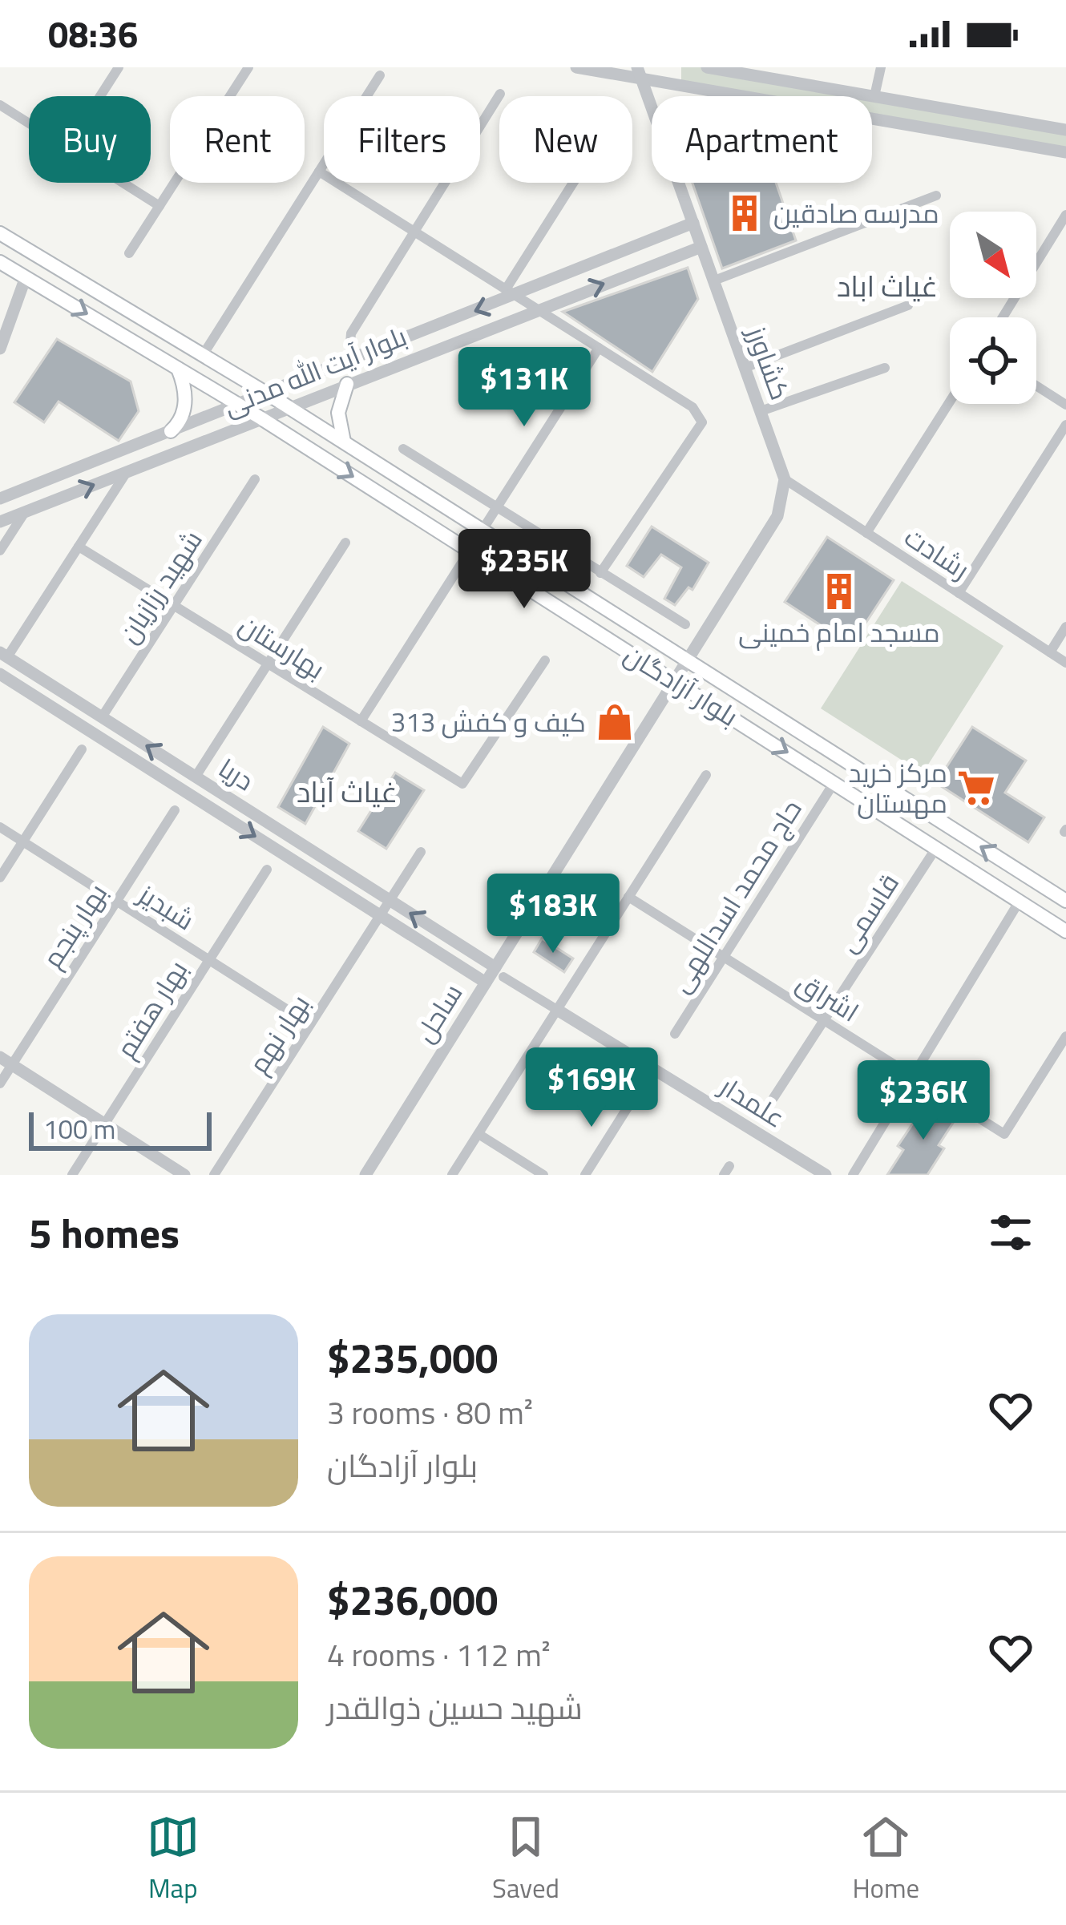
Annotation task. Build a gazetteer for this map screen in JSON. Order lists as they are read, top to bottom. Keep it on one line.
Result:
{"streets":{"main road":["بلوار آزادگان"],"street":["کشاورز","بلوار آیت الله مدنی","رشادت","شهید رزازیان","بهارستان","دریا","حاج محمد اسداللهی","شبدیز","قاسمی","بهار پنجم","اشراق","بهار هفتم","ساحل","بهار نهم","علمدار"]},"crossings":[["کشاورز","بلوار آیت الله مدنی"],["کشاورز","رشادت"],["بلوار آیت الله مدنی","بلوار آزادگان"],["شهید رزازیان","بهارستان"],["شهید رزازیان","دریا"],["بلوار آزادگان","حاج محمد اسداللهی"],["بلوار آزادگان","قاسمی"],["بلوار آزادگان","ساحل"],["دریا","ساحل"],["دریا","بهار نهم"],["حاج محمد اسداللهی","اشراق"],["شبدیز","بهار پنجم"],["شبدیز","بهار هفتم"],["شبدیز","بهار نهم"],["قاسمی","اشراق"]],"districts":["غیاث اباد","غیاث آباد"],"places":{"building":["مدرسه صادقین","مسجد امام خمینی"],"shop":["کیف و کفش 313"],"supermarket":["مرکز خرید مهستان"]},"scale_bar":"100 m","north":"bottom right","page":{"status":"08:36","chip":["Buy","Rent","Filters","New","Apartment"],"price":["$131K","$235K","$183K","$169K","$236K"],"scale":"100 m","heading":"5 homes","list":[{"name":"$235,000","note":"3 rooms · 80 m² · بلوار آزادگان"},{"name":"$236,000","note":"4 rooms · 112 m² · شهید حسین ذوالقدر"}],"tabs":["Map","Saved","Home"]}}
